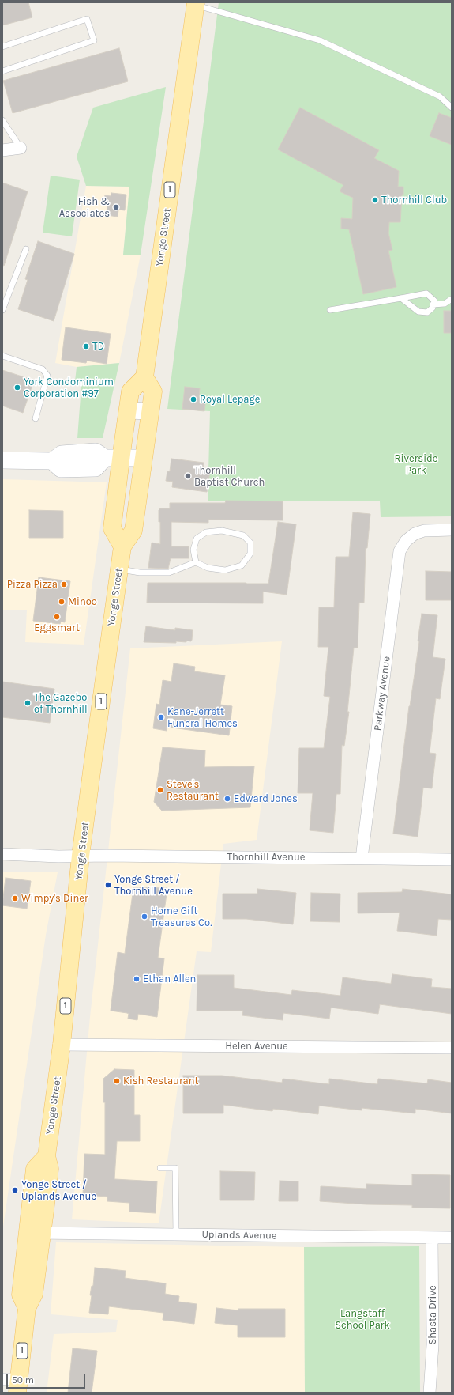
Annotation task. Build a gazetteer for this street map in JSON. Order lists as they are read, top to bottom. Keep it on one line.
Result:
{"streets":{"main road":["1","Yonge Street"],"street":["Parkway Avenue","Thornhill Avenue","Helen Avenue","Uplands Avenue","Shasta Drive"]},"crossings":[["Yonge Street","Thornhill Avenue"],["Yonge Street","Helen Avenue"],["Yonge Street","Uplands Avenue"],["Parkway Avenue","Thornhill Avenue"],["Uplands Avenue","Shasta Drive"]],"parks":["Riverside Park","Langstaff School Park"],"places":["Thornhill Club","Fish & Associates","TD","York Condominium Corporation #97","Royal Lepage","Thornhill Baptist Church","Pizza Pizza","Minoo","Eggsmart","The Gazebo of Thornhill","Kane-Jerrett Funeral Homes","Steve's Restaurant","Edward Jones","Yonge Street / Thornhill Avenue","Wimpy's Diner","Home Gift Treasures Co.","Ethan Allen","Kish Restaurant","Yonge Street / Uplands Avenue"],"scale_bar":"50 m"}
